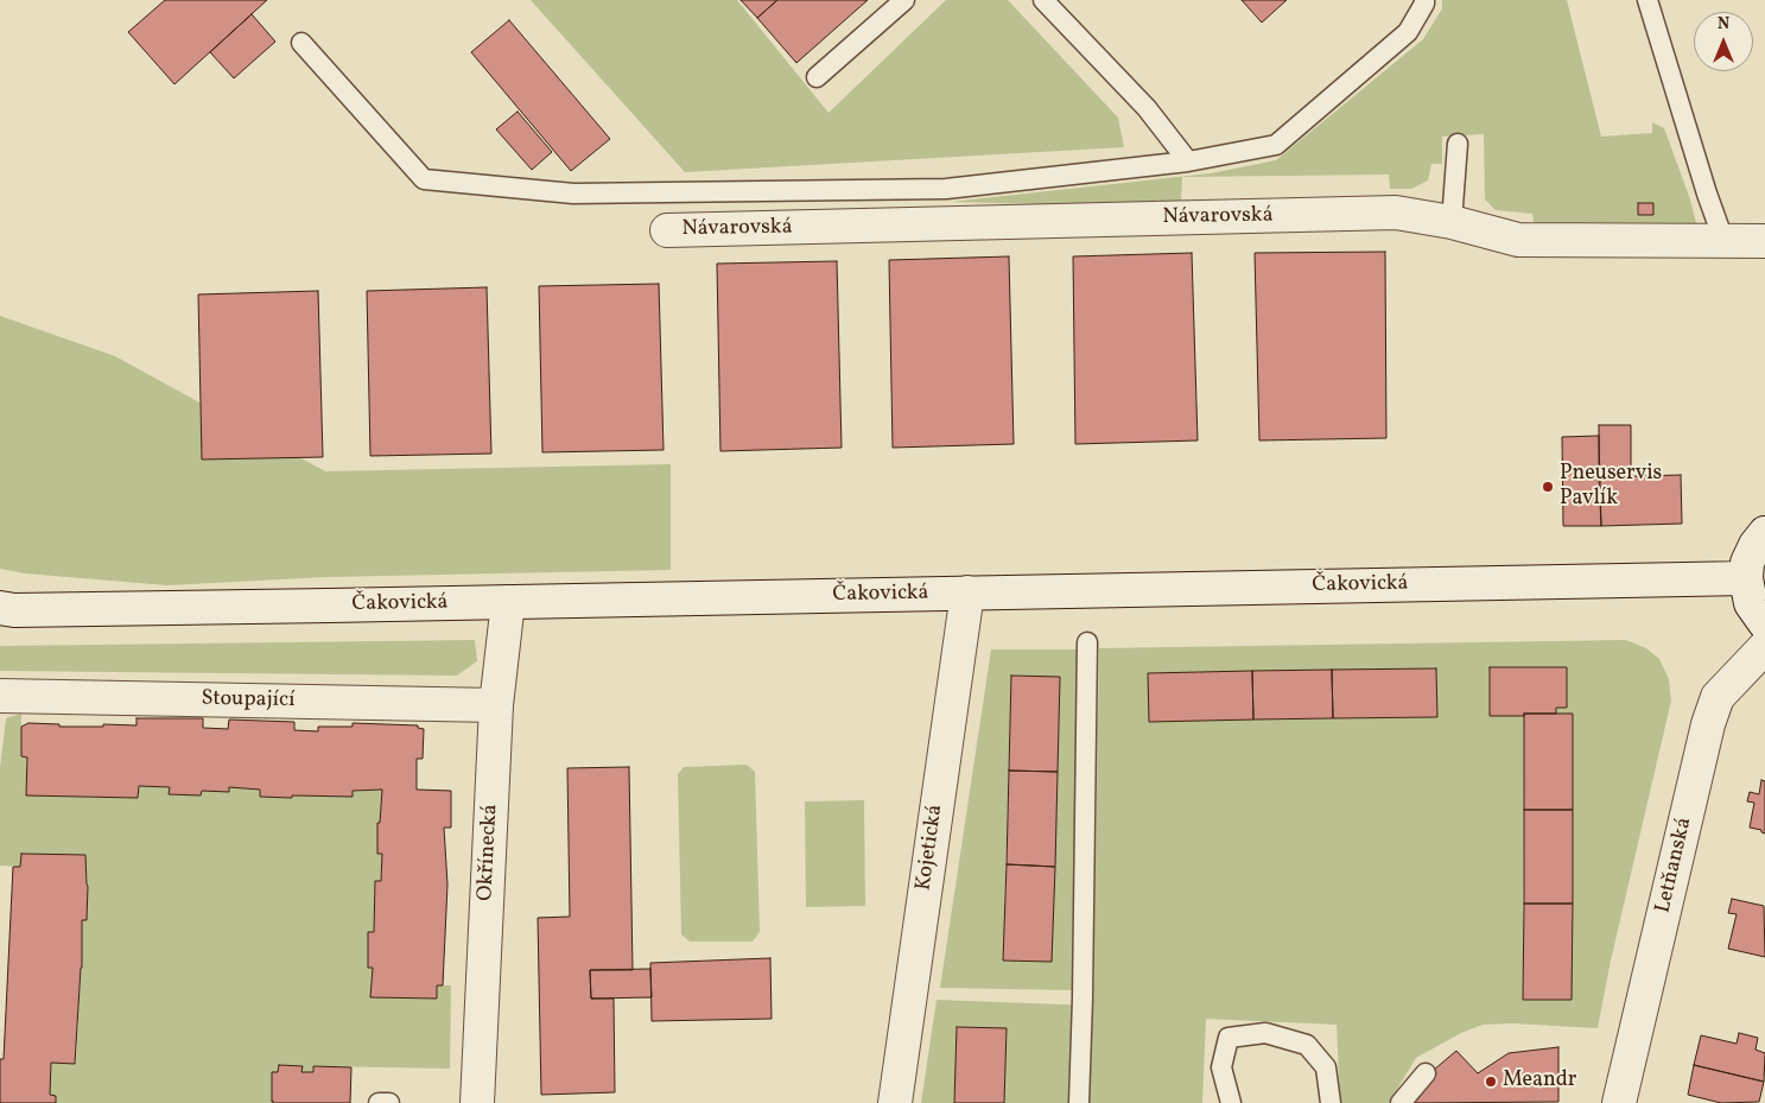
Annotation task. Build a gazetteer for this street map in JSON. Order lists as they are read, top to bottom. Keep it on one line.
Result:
{"streets":{"street":["Návarovská","Čakovická","Stoupající","Kojetická","Okřínecká","Letňanská"]},"crossings":[["Čakovická","Kojetická"],["Čakovická","Okřínecká"],["Stoupající","Okřínecká"]],"places":["Pneuservis Pavlík","Meandr"],"north":"top"}
